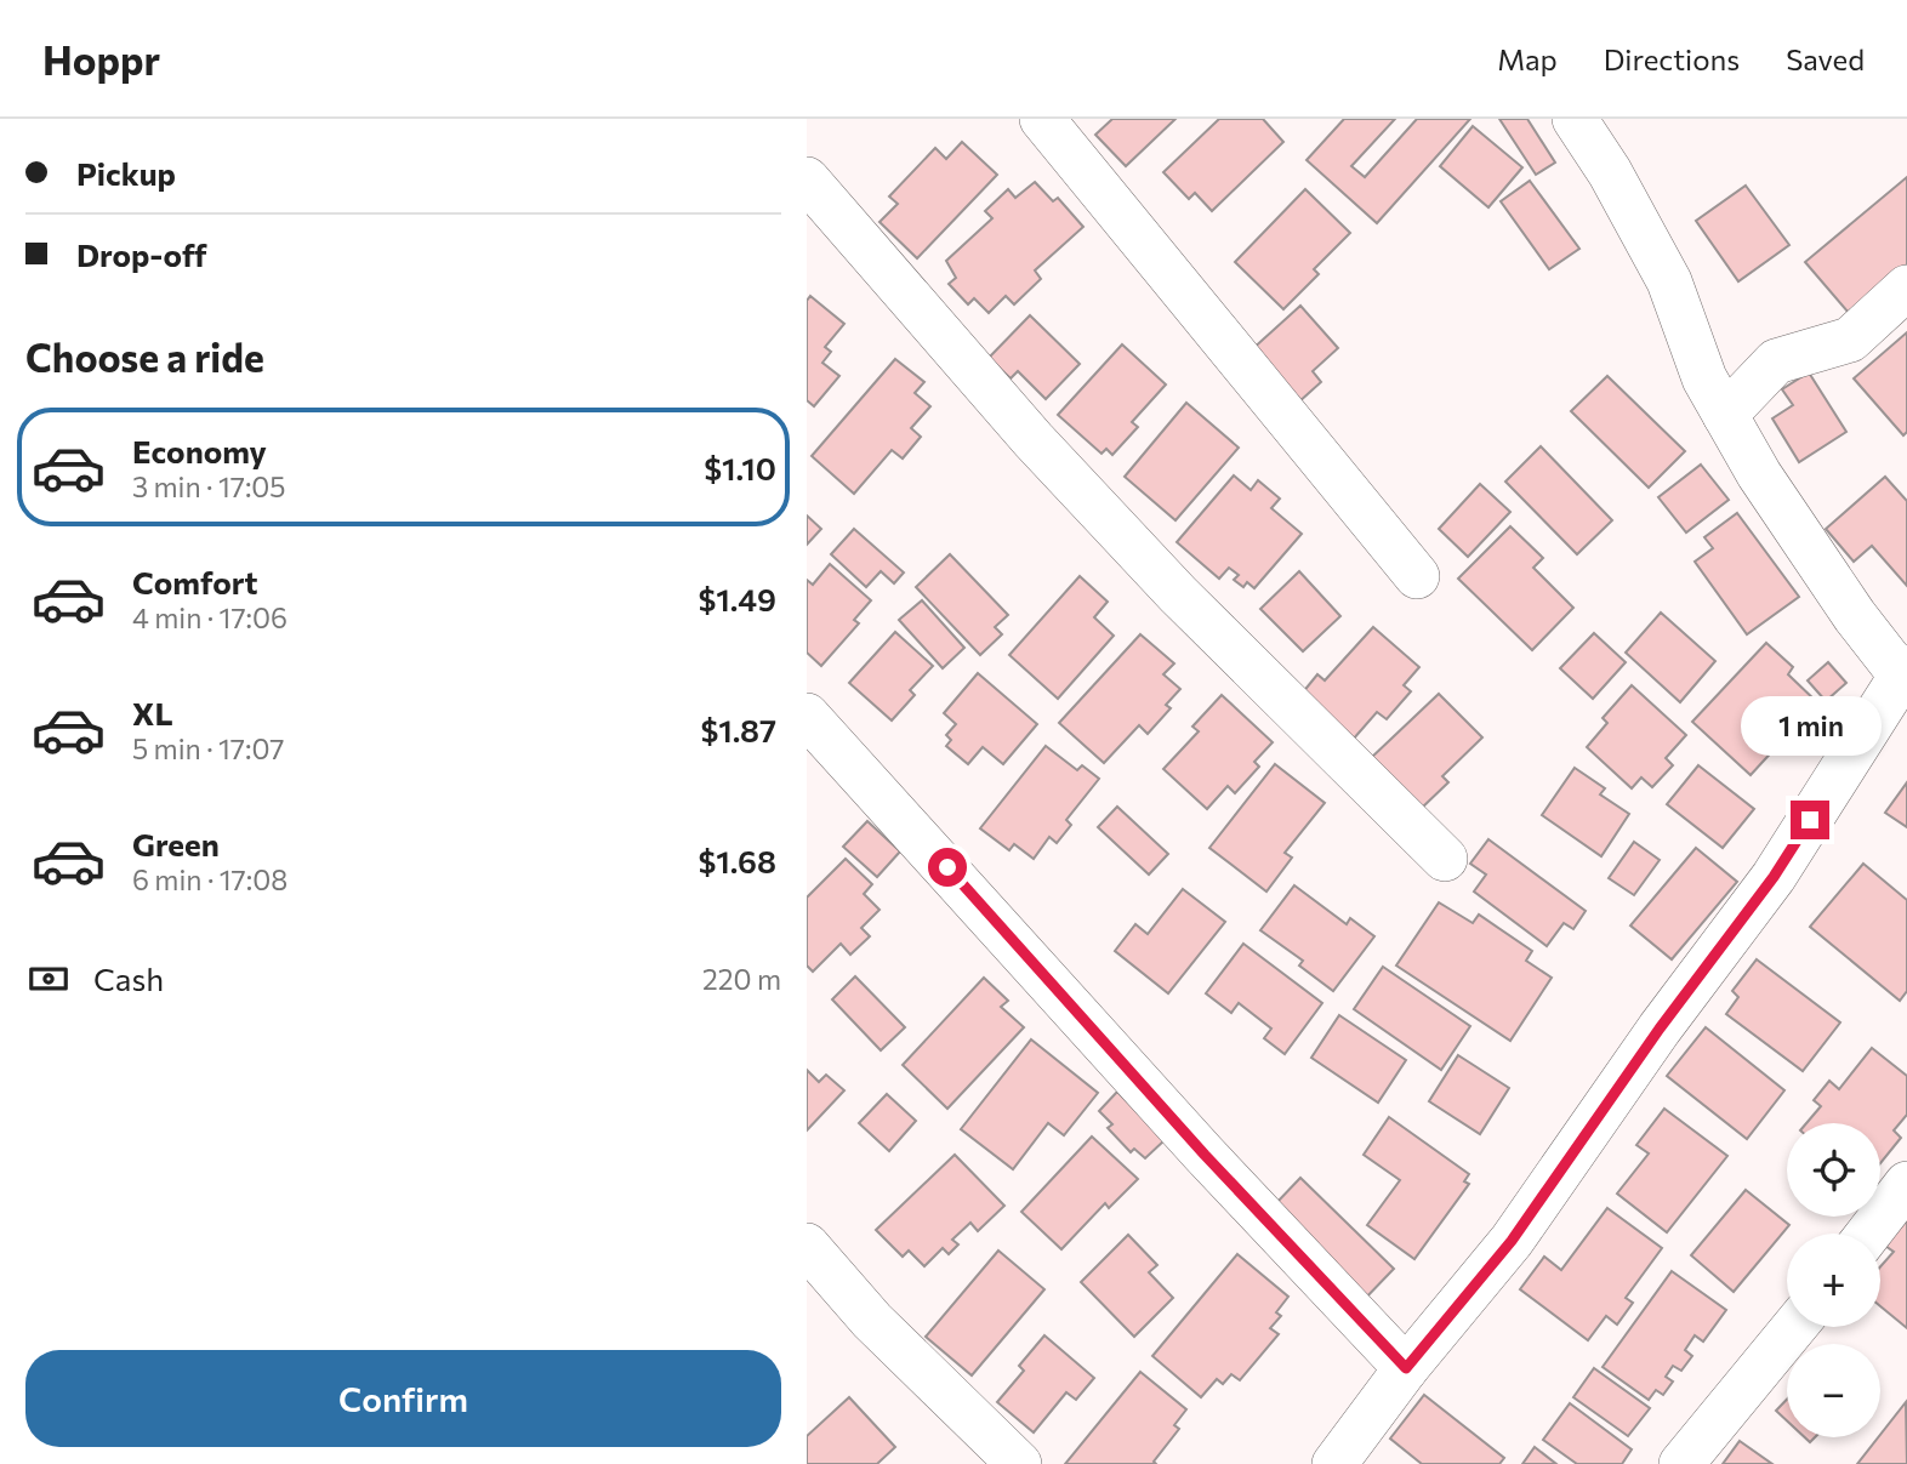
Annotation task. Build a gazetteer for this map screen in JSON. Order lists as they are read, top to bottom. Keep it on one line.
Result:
{"page":{"header":"Hoppr","nav":["Map","Directions","Saved"],"banner":["Pickup","Drop-off"],"heading":"Choose a ride","list":[{"name":"Economy","note":"3 min · 17:05","value":"$1.10"},{"name":"Comfort","note":"4 min · 17:06","value":"$1.49"},{"name":"XL","note":"5 min · 17:07","value":"$1.87"},{"name":"Green","note":"6 min · 17:08","value":"$1.68"}],"bubble":"1 min","pay":["Cash","220 m"],"map_buttons":["+","−"],"buttons":"Confirm"}}
